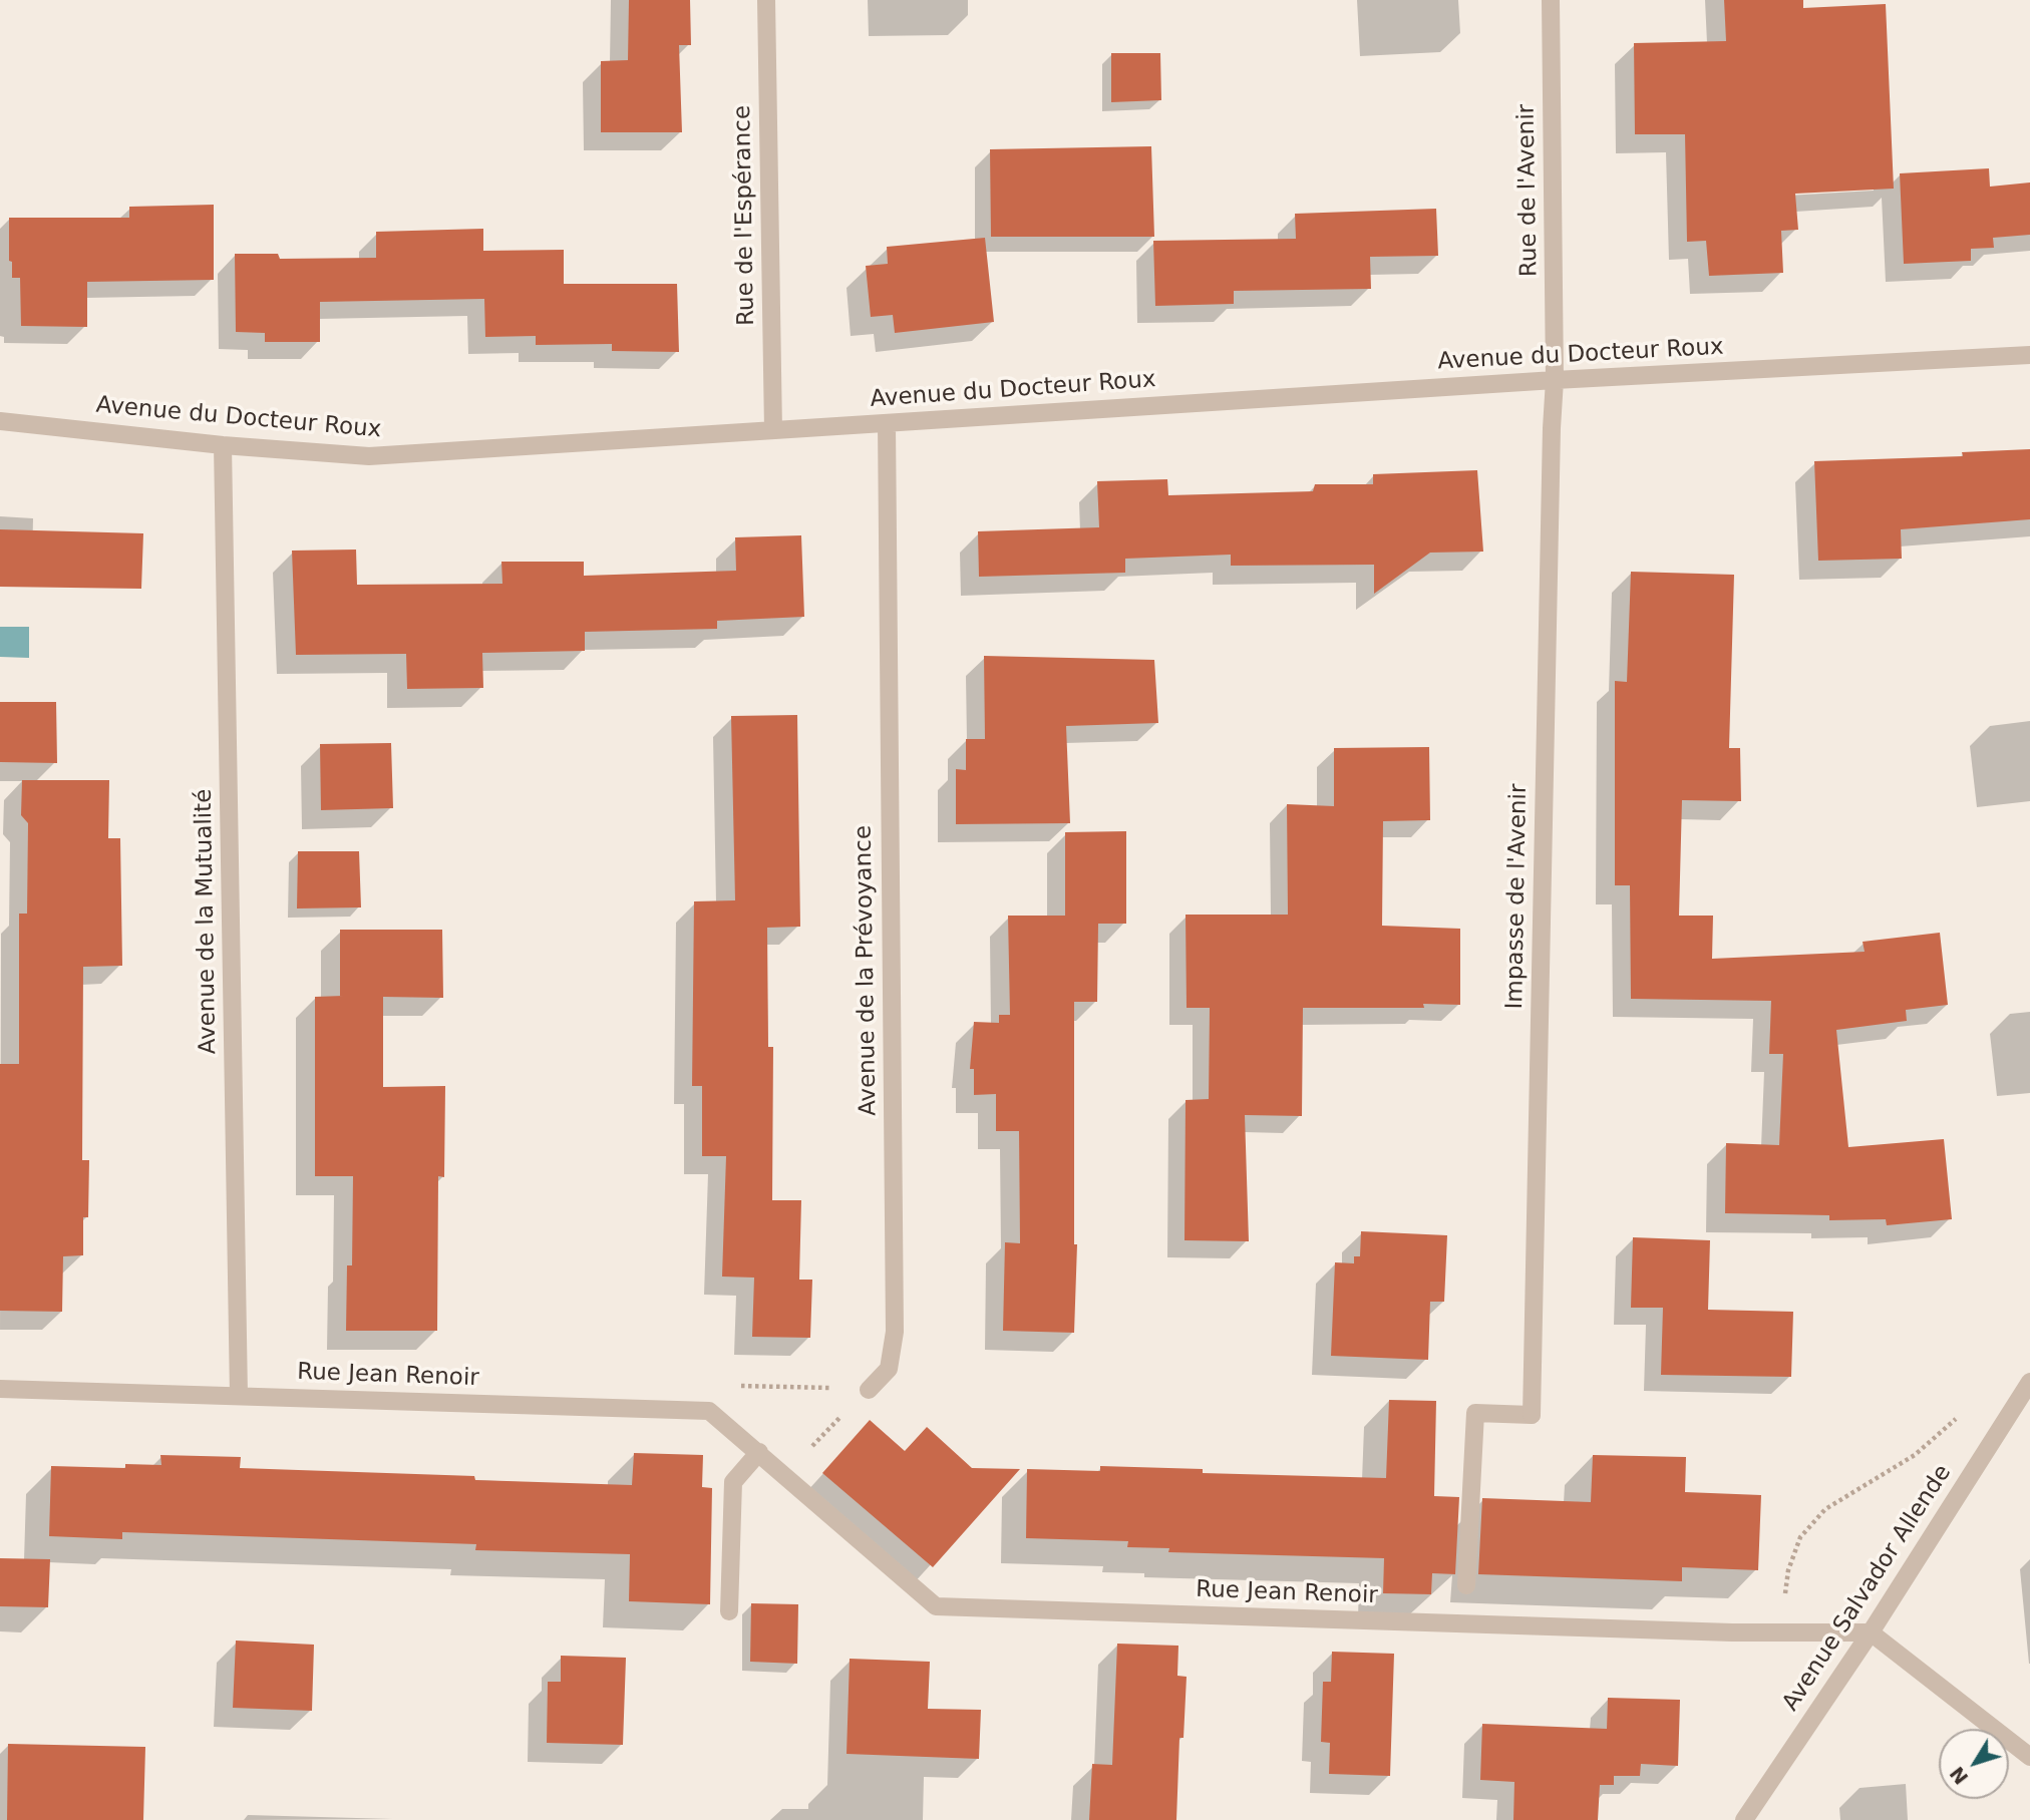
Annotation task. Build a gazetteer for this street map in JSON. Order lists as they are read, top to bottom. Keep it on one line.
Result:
{"streets":{"street":["Rue de l'Avenir","Rue de l'Espérance","Avenue du Docteur Roux","Impasse de l'Avenir","Avenue de la Mutualité","Avenue de la Prévoyance","Rue Jean Renoir","Avenue Salvador Allende"]},"crossings":[["Rue de l'Avenir","Avenue du Docteur Roux"],["Rue de l'Avenir","Impasse de l'Avenir"],["Rue de l'Espérance","Avenue du Docteur Roux"],["Avenue du Docteur Roux","Impasse de l'Avenir"],["Avenue du Docteur Roux","Avenue de la Mutualité"],["Avenue du Docteur Roux","Avenue de la Prévoyance"],["Avenue de la Mutualité","Rue Jean Renoir"],["Rue Jean Renoir","Avenue Salvador Allende"]],"north":"bottom left"}
